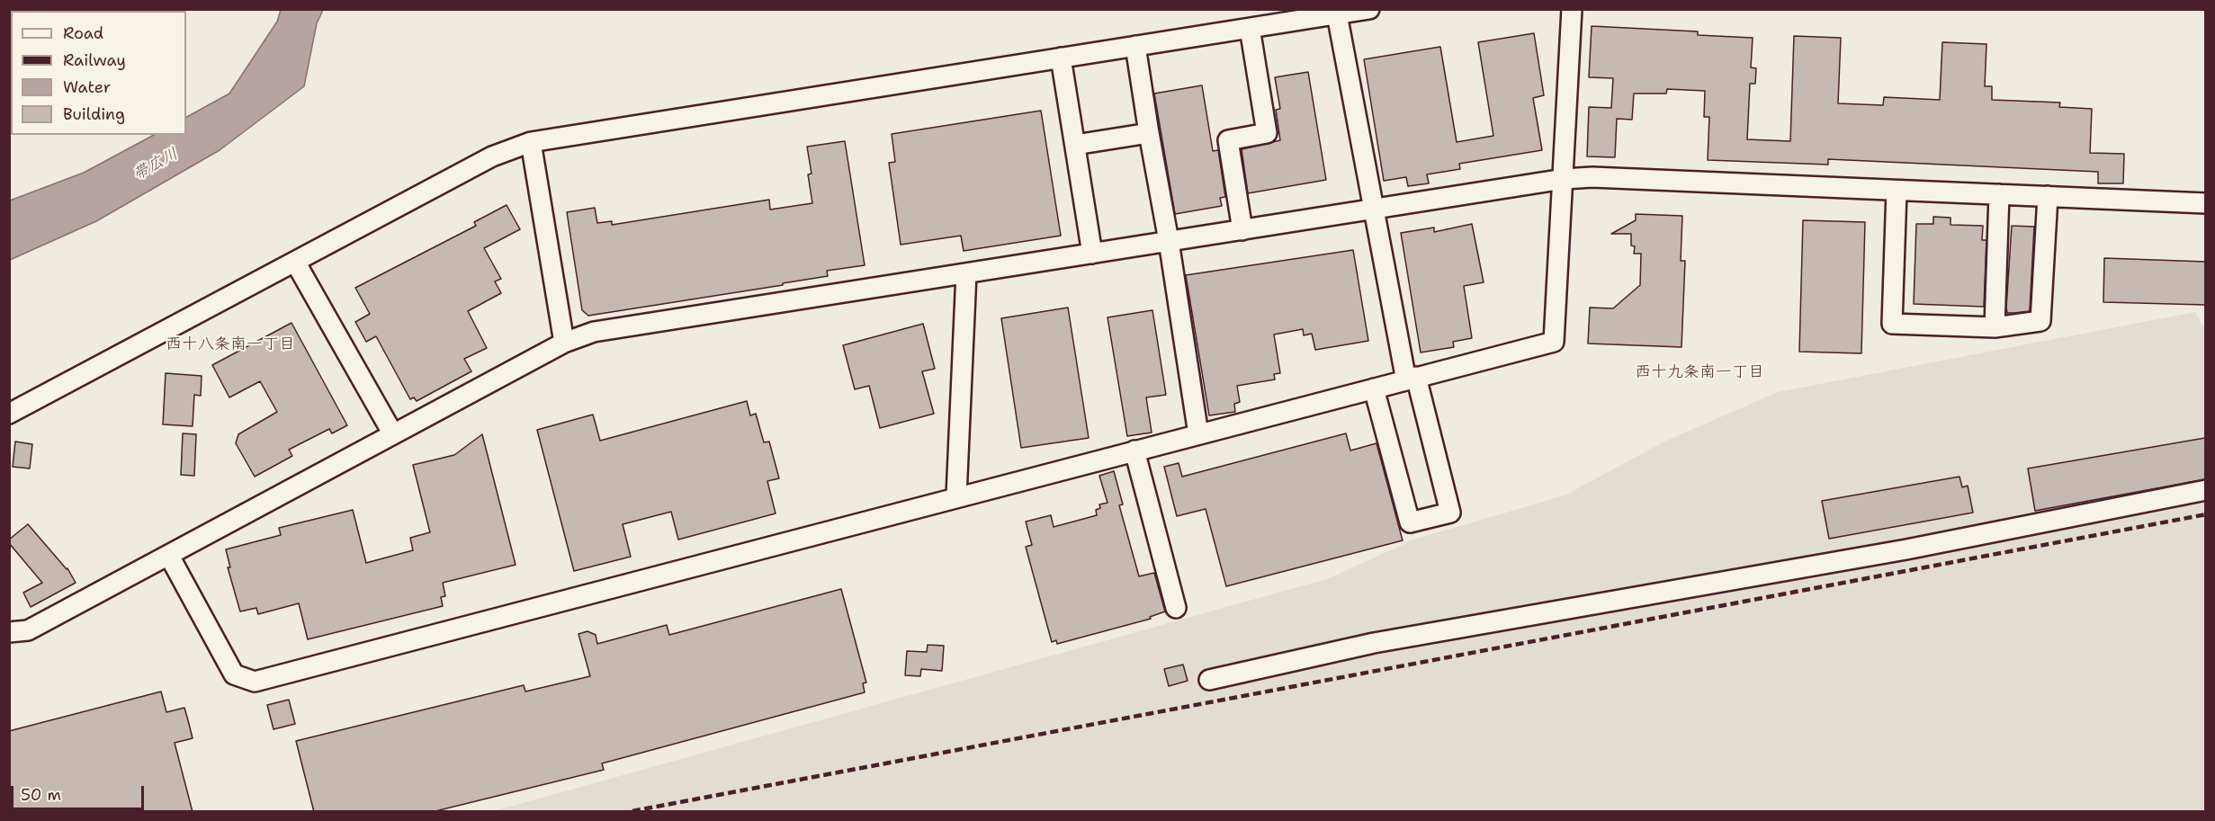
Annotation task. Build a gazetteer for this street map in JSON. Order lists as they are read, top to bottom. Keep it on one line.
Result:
{"districts":["西十八条南一丁目","西十九条南一丁目"],"water":["帯広川"],"legend":["Road","Railway","Water","Building"],"scale_bar":"50 m"}
